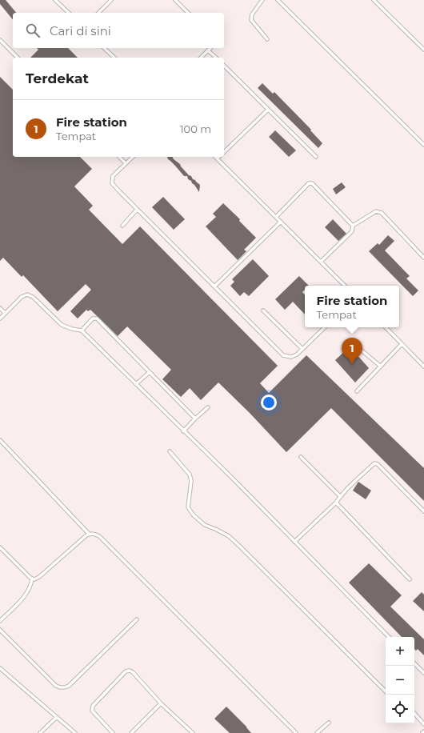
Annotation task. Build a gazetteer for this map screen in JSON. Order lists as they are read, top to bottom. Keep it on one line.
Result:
{"page":{"search":"Cari di sini","heading":"Terdekat","list":[{"mark":"1","name":"Fire station","note":"Tempat","value":"100 m"}],"popup":["Fire station","Tempat"],"pins":"1","map_buttons":["+","−"]}}
